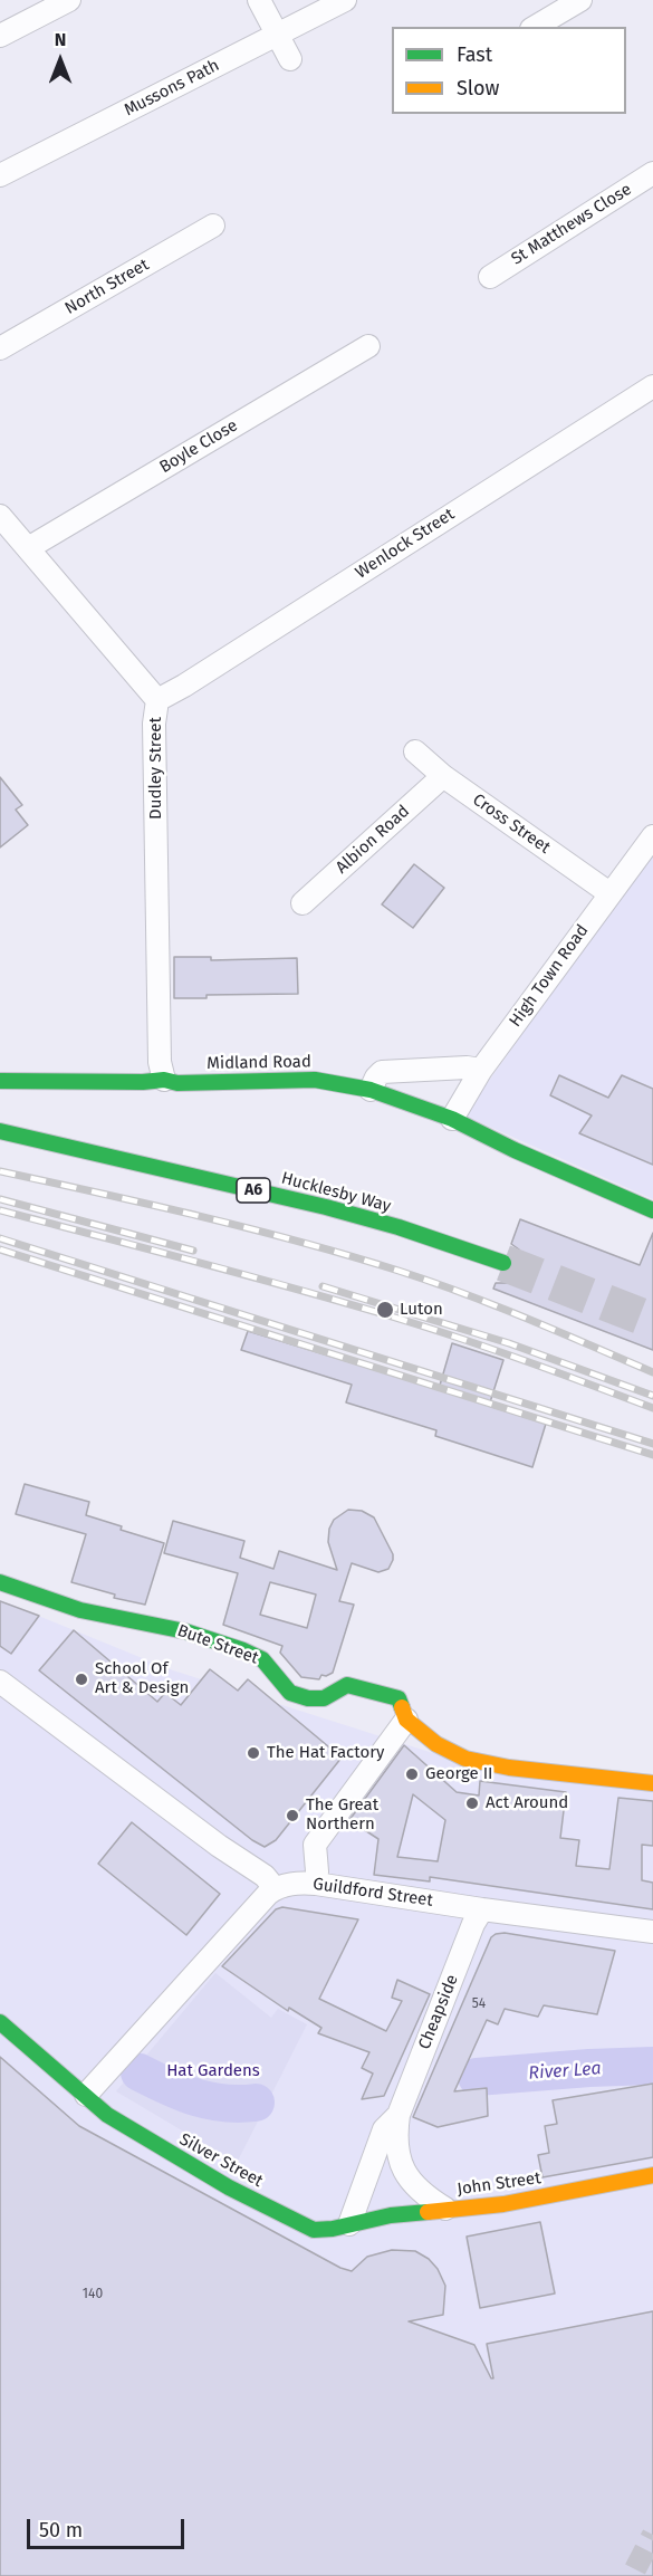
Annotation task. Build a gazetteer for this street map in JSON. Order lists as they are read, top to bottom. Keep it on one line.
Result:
{"streets":{"main road":["Midland Road","A6","Hucklesby Way","Bute Street","Silver Street","John Street"],"street":["Mussons Path","St Matthews Close","North Street","Boyle Close","Wenlock Street","Dudley Street","Cross Street","Albion Road","High Town Road","Guildford Street","Cheapside"]},"crossings":[["Boyle Close","Dudley Street"],["Wenlock Street","Dudley Street"],["Dudley Street","Midland Road"],["Cross Street","Albion Road"],["Cross Street","High Town Road"],["High Town Road","Midland Road"],["Guildford Street","Cheapside"],["Silver Street","John Street"]],"water":["River Lea"],"parks":["Hat Gardens"],"places":["Luton","School Of Art & Design","The Hat Factory","George II","Act Around","The Great Northern"],"house_numbers":["54","140"],"legend":["Fast","Slow"],"scale_bar":"50 m","north":"top"}
